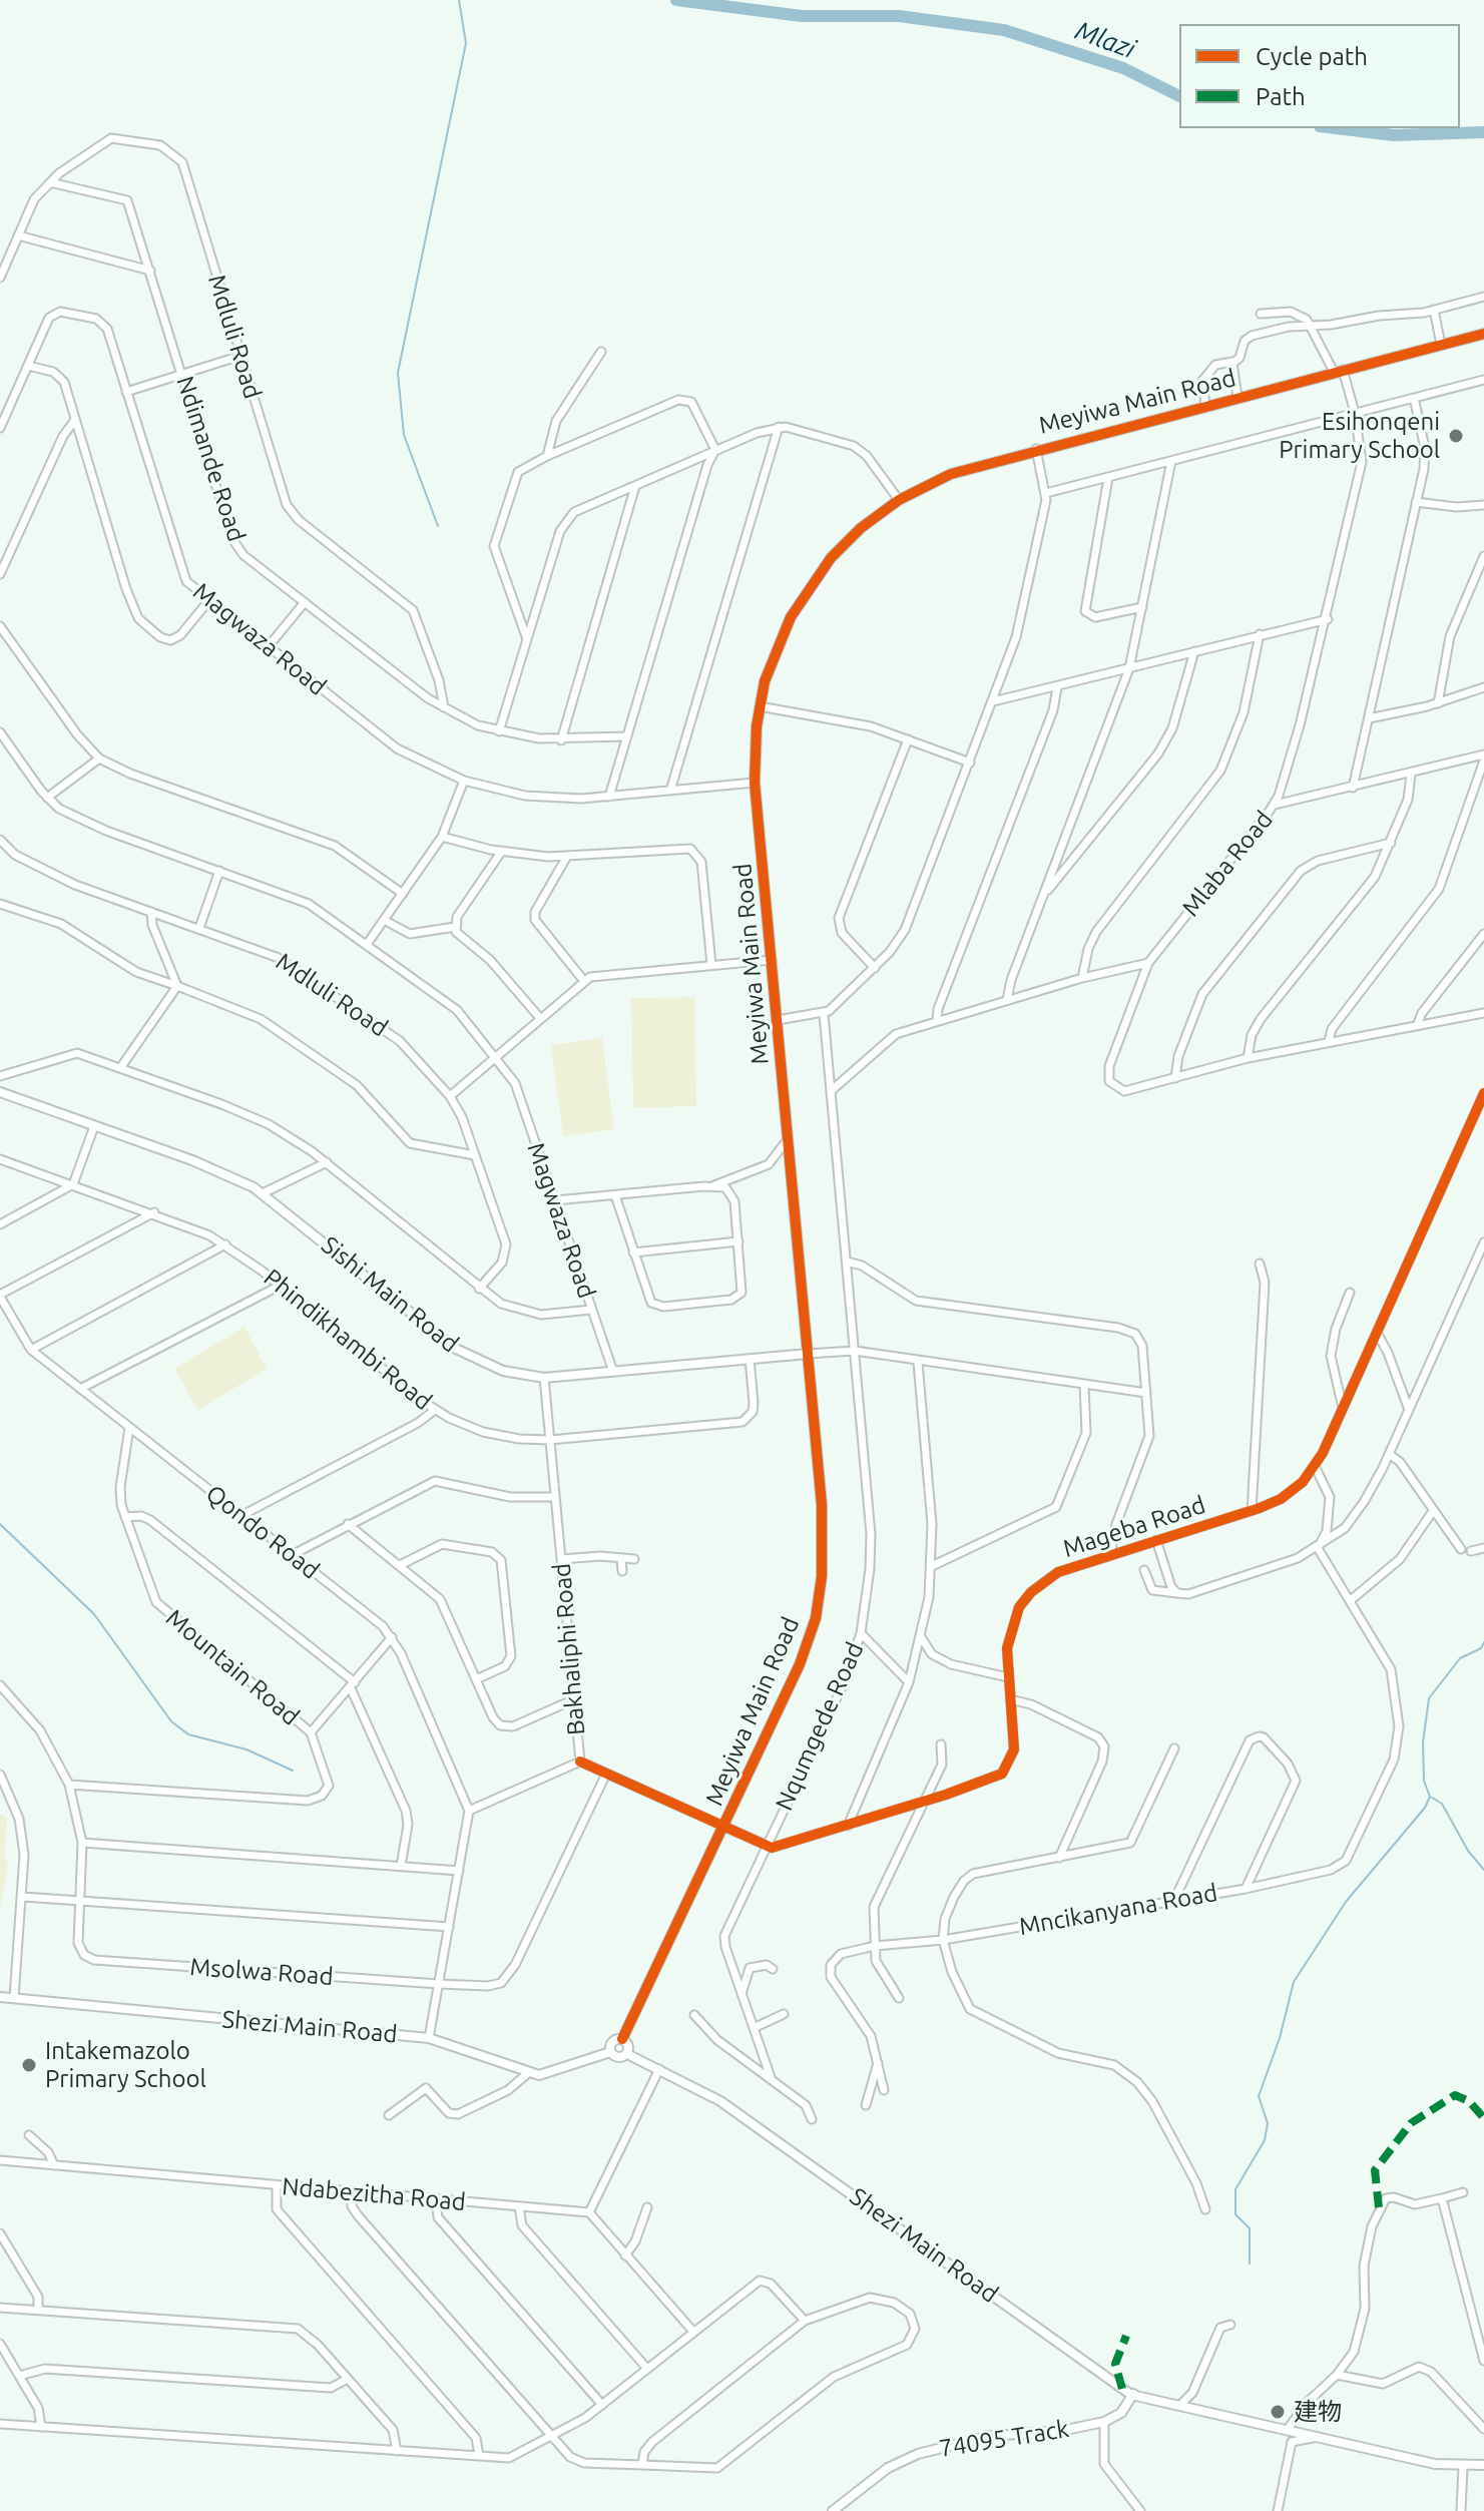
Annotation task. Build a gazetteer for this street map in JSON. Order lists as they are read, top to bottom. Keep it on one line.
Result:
{"streets":{"street":["Mdluli Road","Meyiwa Main Road","Ndimande Road","Magwaza Road","Mlaba Road","Sishi Main Road","Phindikhambi Road","Mageba Road","Qondo Road","Bakhaliphi Road","Mountain Road","Nqumgede Road","Mncikanyana Road","Msolwa Road","Shezi Main Road","Ndabezitha Road","74095 Track"]},"crossings":[["Mdluli Road","Ndimande Road"],["Meyiwa Main Road","Magwaza Road"],["Meyiwa Main Road","Mlaba Road"],["Meyiwa Main Road","Sishi Main Road"],["Meyiwa Main Road","Shezi Main Road"],["Magwaza Road","Sishi Main Road"],["Sishi Main Road","Phindikhambi Road"],["Sishi Main Road","Bakhaliphi Road"],["Phindikhambi Road","Bakhaliphi Road"],["Mageba Road","Nqumgede Road"],["Qondo Road","Bakhaliphi Road"],["Qondo Road","Mountain Road"],["Mountain Road","Msolwa Road"]],"water":["Mlazi"],"places":["Esihonqeni Primary School","Intakemazolo Primary School","建物"],"legend":["Cycle path","Path"]}
